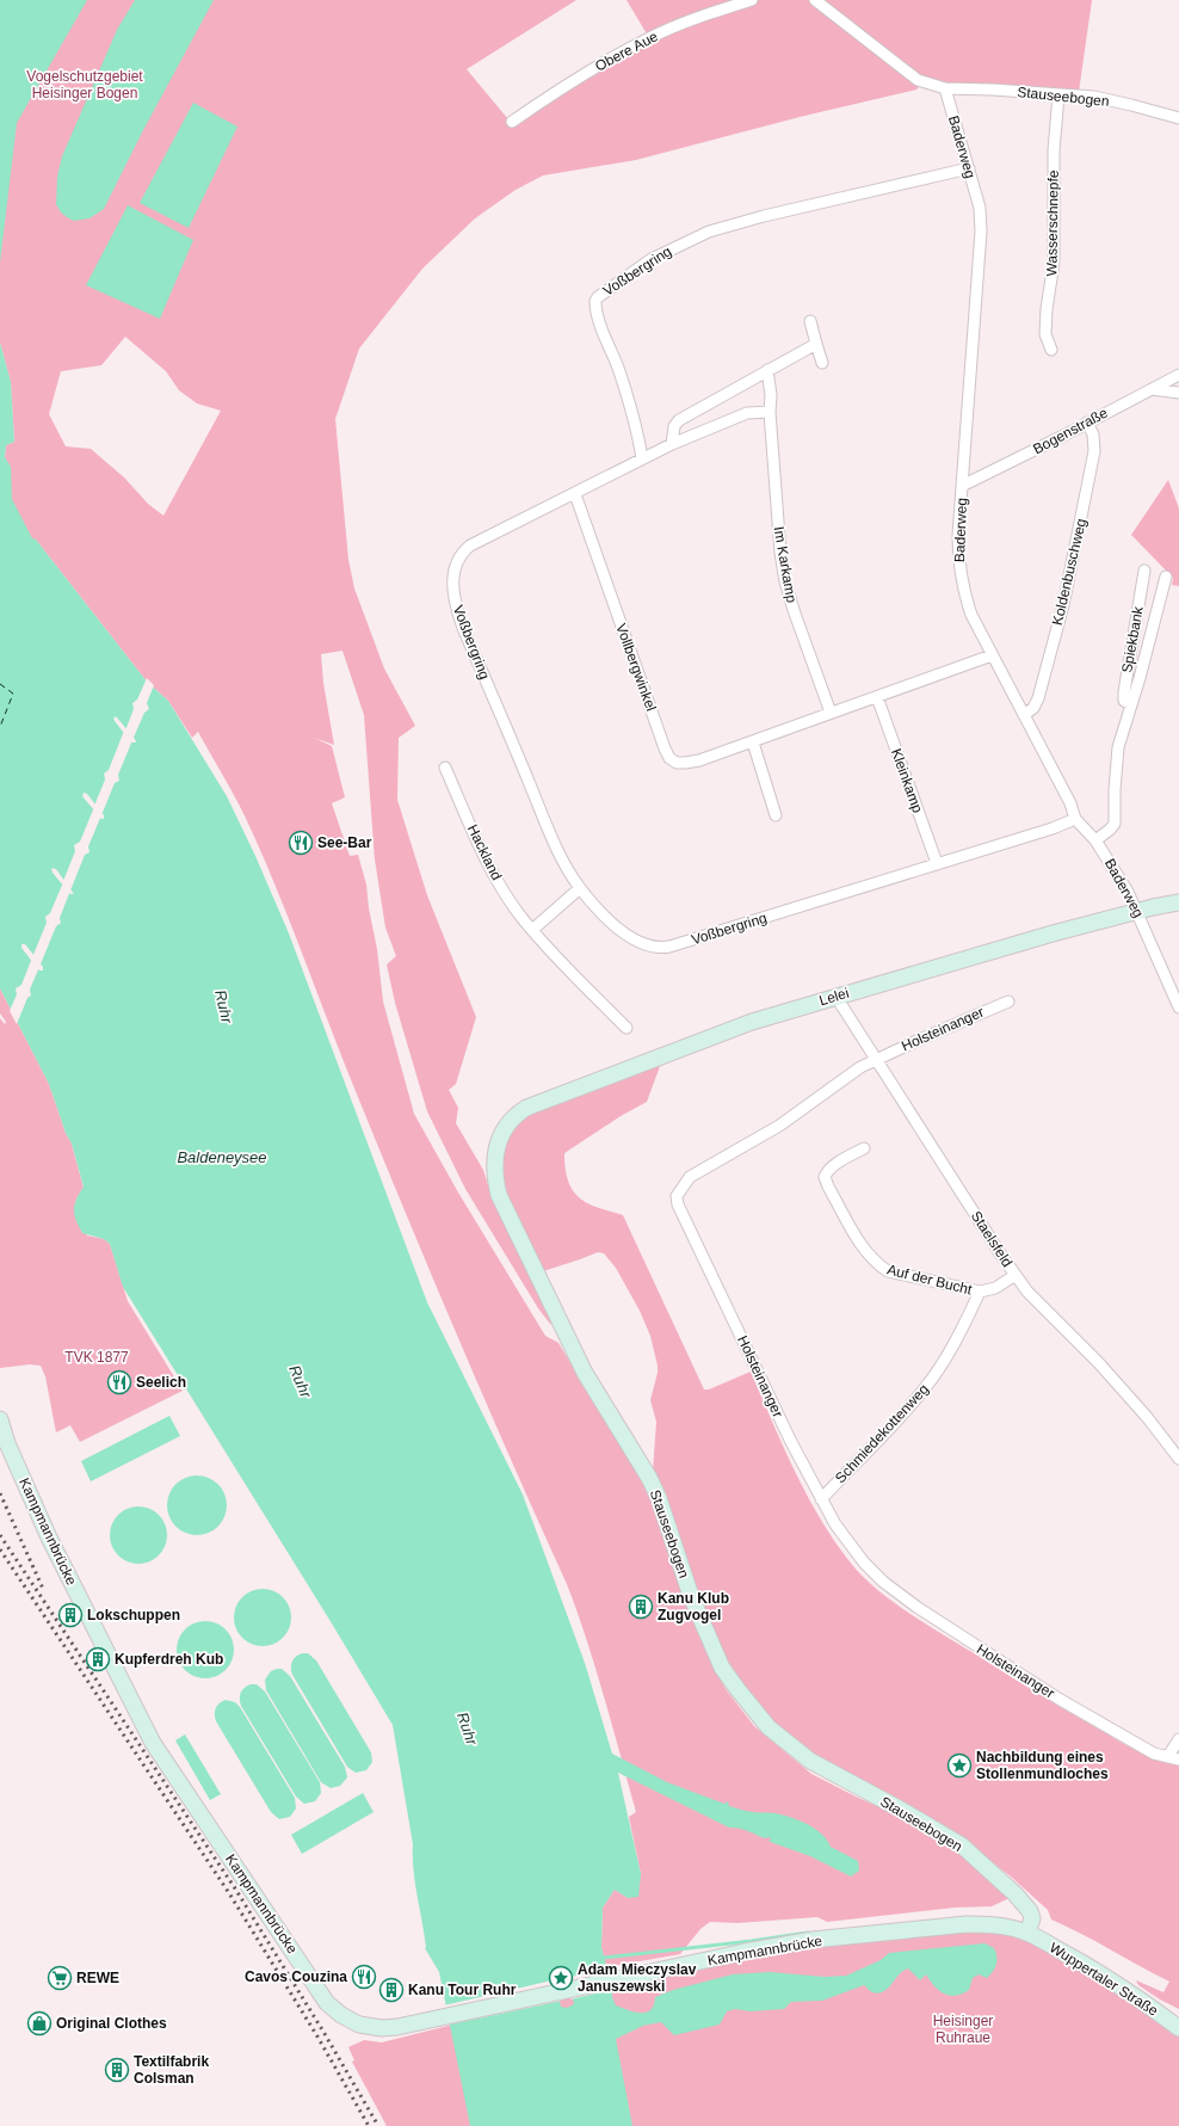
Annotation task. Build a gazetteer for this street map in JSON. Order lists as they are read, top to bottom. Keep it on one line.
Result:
{"streets":{"street":["Obere Aue","Stauseebogen","Baderweg","Wasserschnepfe","Voßbergring","Bogenstraße","Im Karkamp","Koldenbuschweg","Spiekbank","Vollbergwinkel","Kleinkamp","Hackland","Lelei","Holsteinanger","Staelsfeld","Auf der Bucht","Schmiedekottenweg","Kampmannbrücke","Wuppertaler Straße"]},"crossings":[["Stauseebogen","Baderweg"],["Stauseebogen","Wasserschnepfe"],["Stauseebogen","Lelei"],["Stauseebogen","Kampmannbrücke"],["Stauseebogen","Wuppertaler Straße"],["Baderweg","Voßbergring"],["Baderweg","Bogenstraße"],["Baderweg","Koldenbuschweg"],["Baderweg","Spiekbank"],["Baderweg","Vollbergwinkel"],["Baderweg","Lelei"],["Voßbergring","Vollbergwinkel"],["Voßbergring","Kleinkamp"],["Bogenstraße","Koldenbuschweg"],["Im Karkamp","Vollbergwinkel"],["Vollbergwinkel","Kleinkamp"],["Lelei","Staelsfeld"],["Holsteinanger","Staelsfeld"],["Holsteinanger","Schmiedekottenweg"],["Staelsfeld","Auf der Bucht"],["Auf der Bucht","Schmiedekottenweg"],["Kampmannbrücke","Wuppertaler Straße"]],"water":["Ruhr","Baldeneysee"],"parks":["Vogelschutzgebiet Heisinger Bogen","TVK 1877","Heisinger Ruhraue"],"places":{"restaurant":["See-Bar","Seelich","Cavos Couzina"],"building":["Kanu Klub Zugvogel","Lokschuppen","Kupferdreh Kub","Kanu Tour Ruhr","Textilfabrik Colsman"],"place":["Nachbildung eines Stollenmundloches","Adam Mieczyslav Januszewski"],"supermarket":["REWE"],"shop":["Original Clothes"]}}
